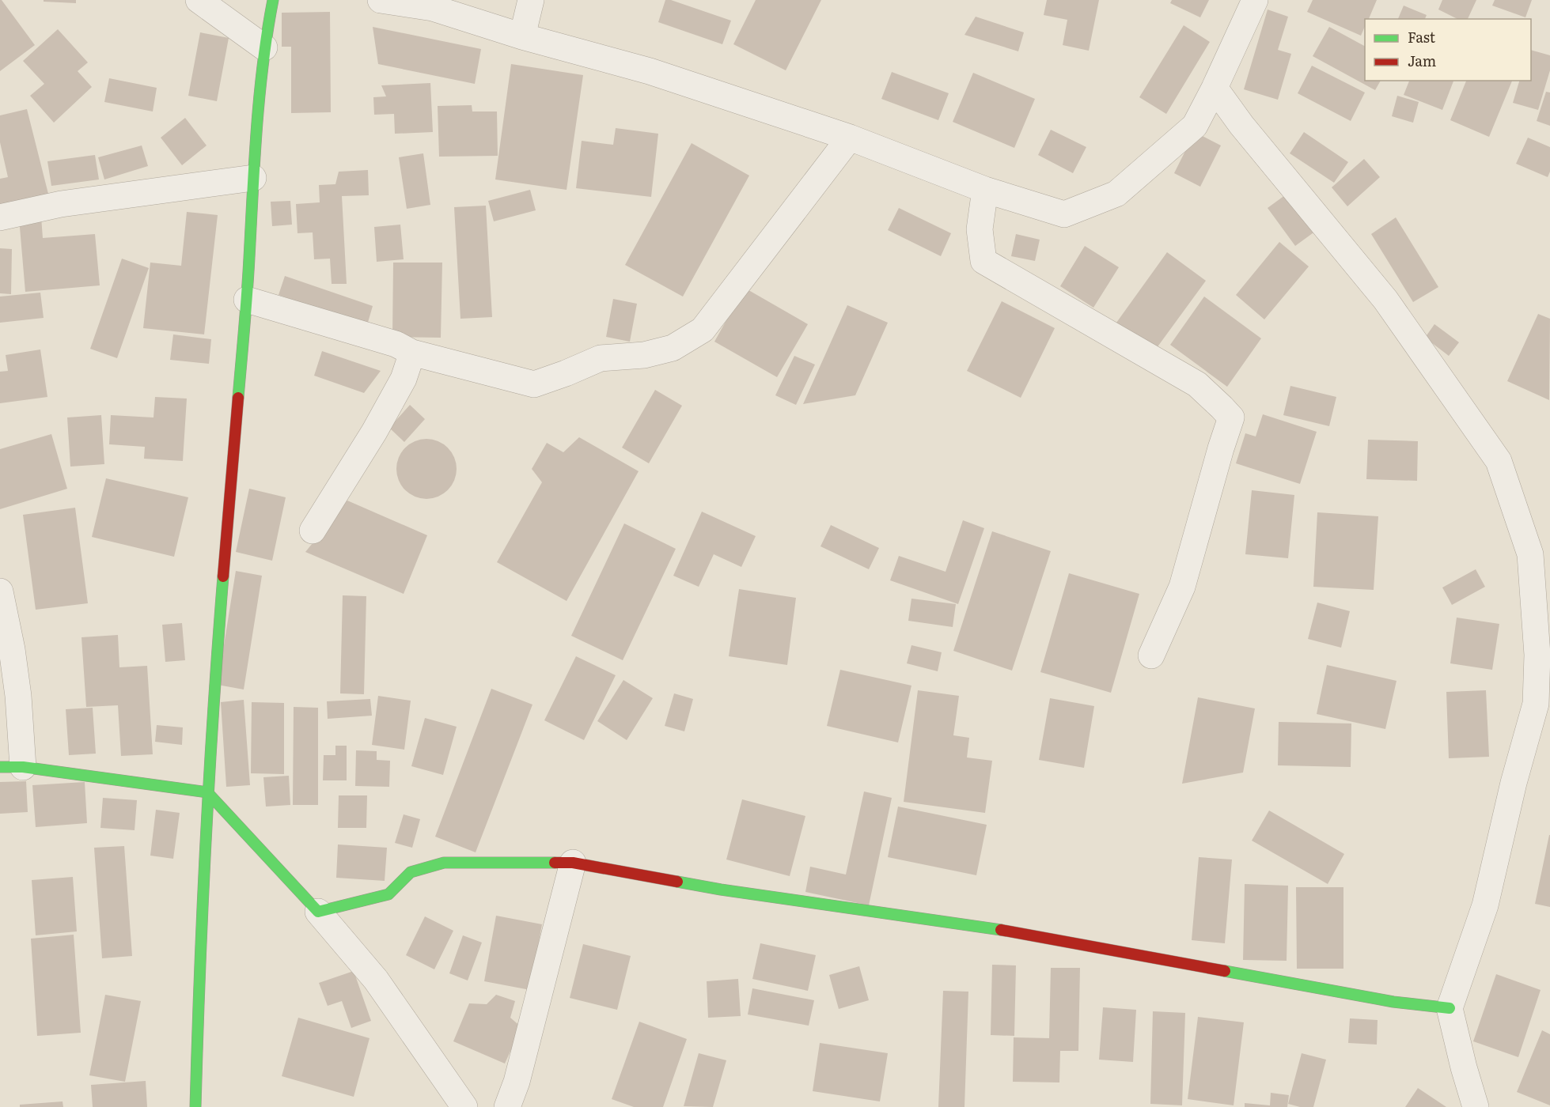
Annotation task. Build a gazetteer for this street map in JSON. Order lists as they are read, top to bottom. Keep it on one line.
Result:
{"legend":["Fast","Jam"]}
